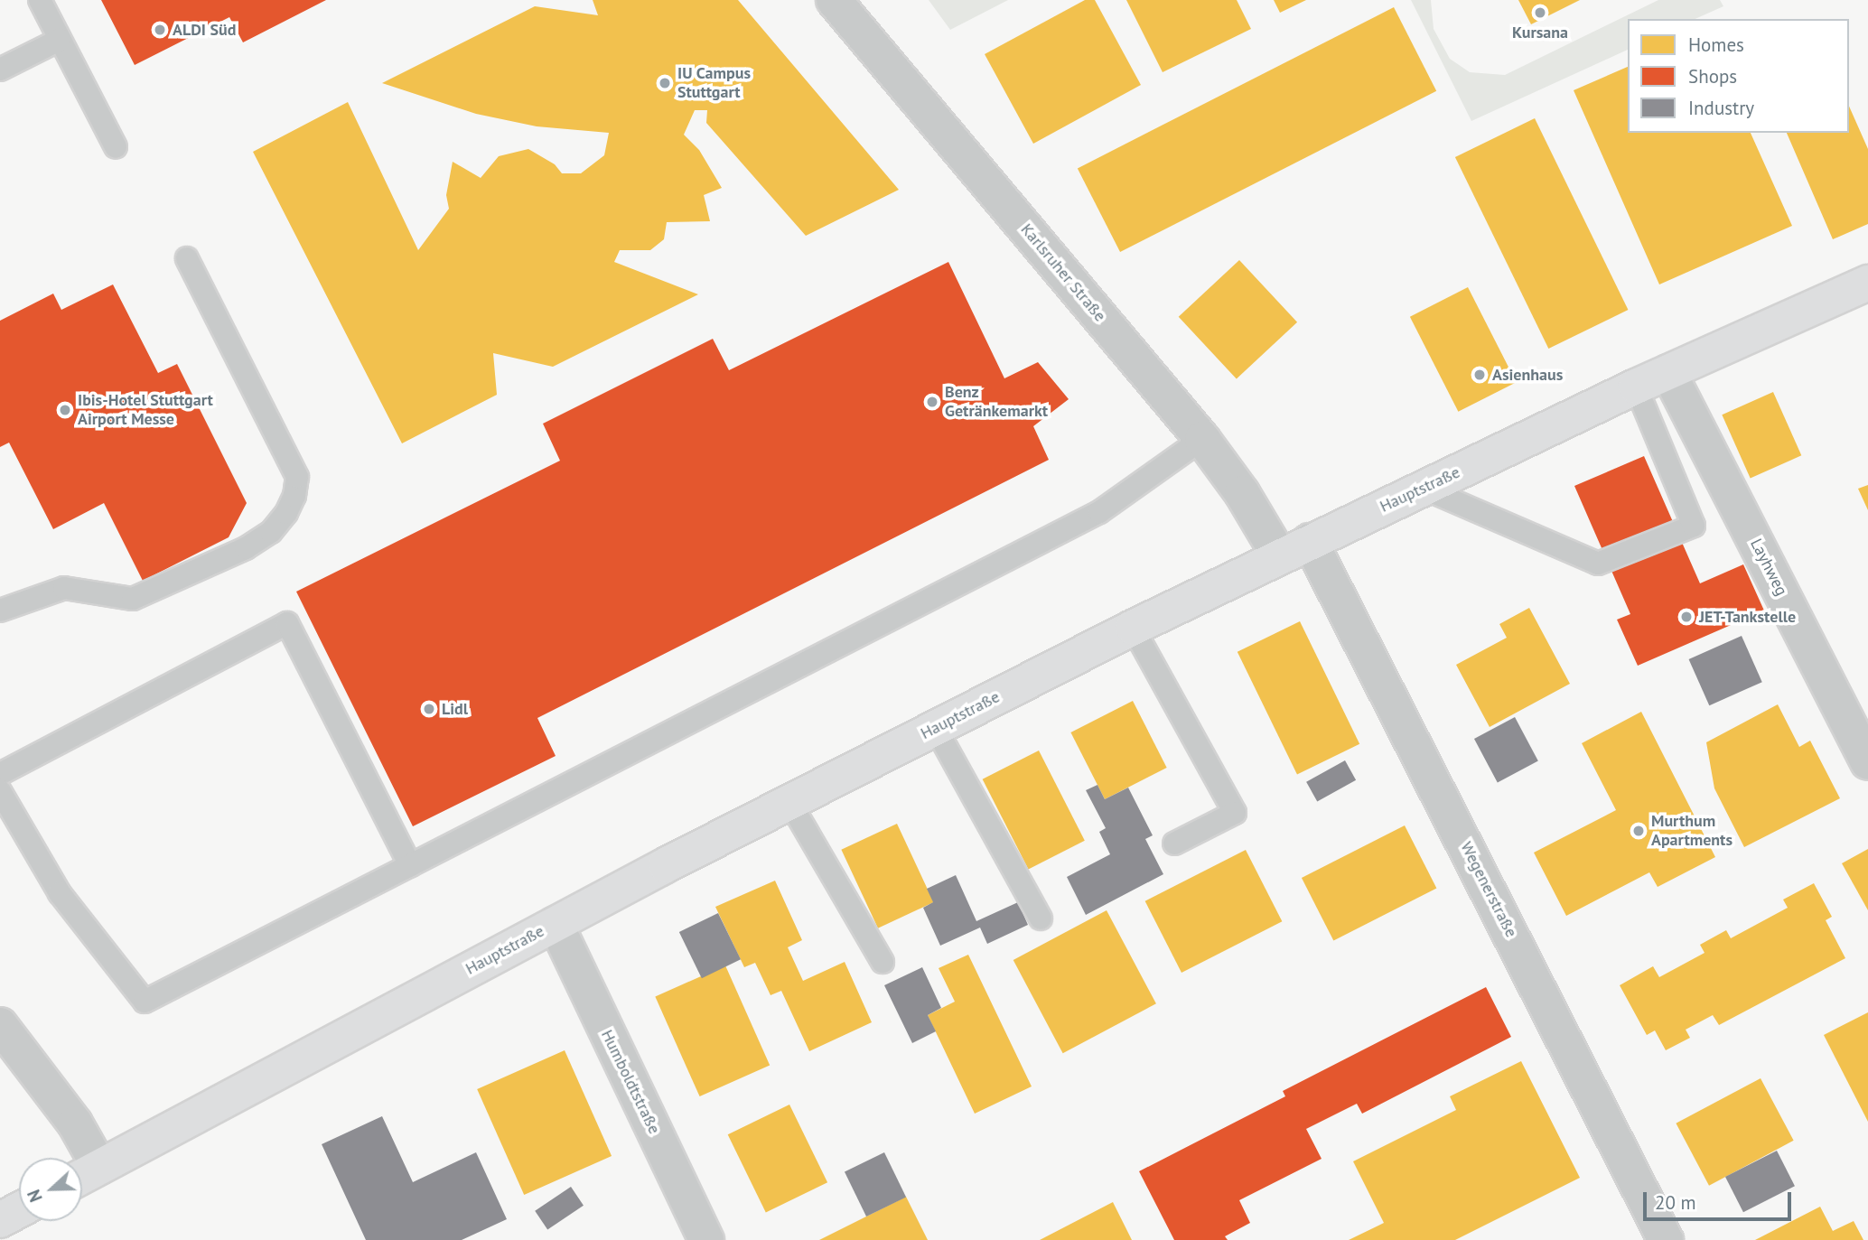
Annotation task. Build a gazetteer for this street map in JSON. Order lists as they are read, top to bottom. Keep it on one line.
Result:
{"streets":{"main road":["Hauptstraße"],"street":["Karlsruher Straße","Layhweg","Wegenerstraße","Humboldtstraße"]},"crossings":[["Karlsruher Straße","Hauptstraße"],["Hauptstraße","Layhweg"],["Hauptstraße","Wegenerstraße"],["Hauptstraße","Humboldtstraße"]],"places":["Kursana","ALDI Süd","IU Campus Stuttgart","Asienhaus","Benz Getränkemarkt","Ibis-Hotel Stuttgart Airport Messe","JET-Tankstelle","Lidl","Murthum Apartments"],"legend":["Homes","Shops","Industry"],"scale_bar":"20 m","north":"left"}
